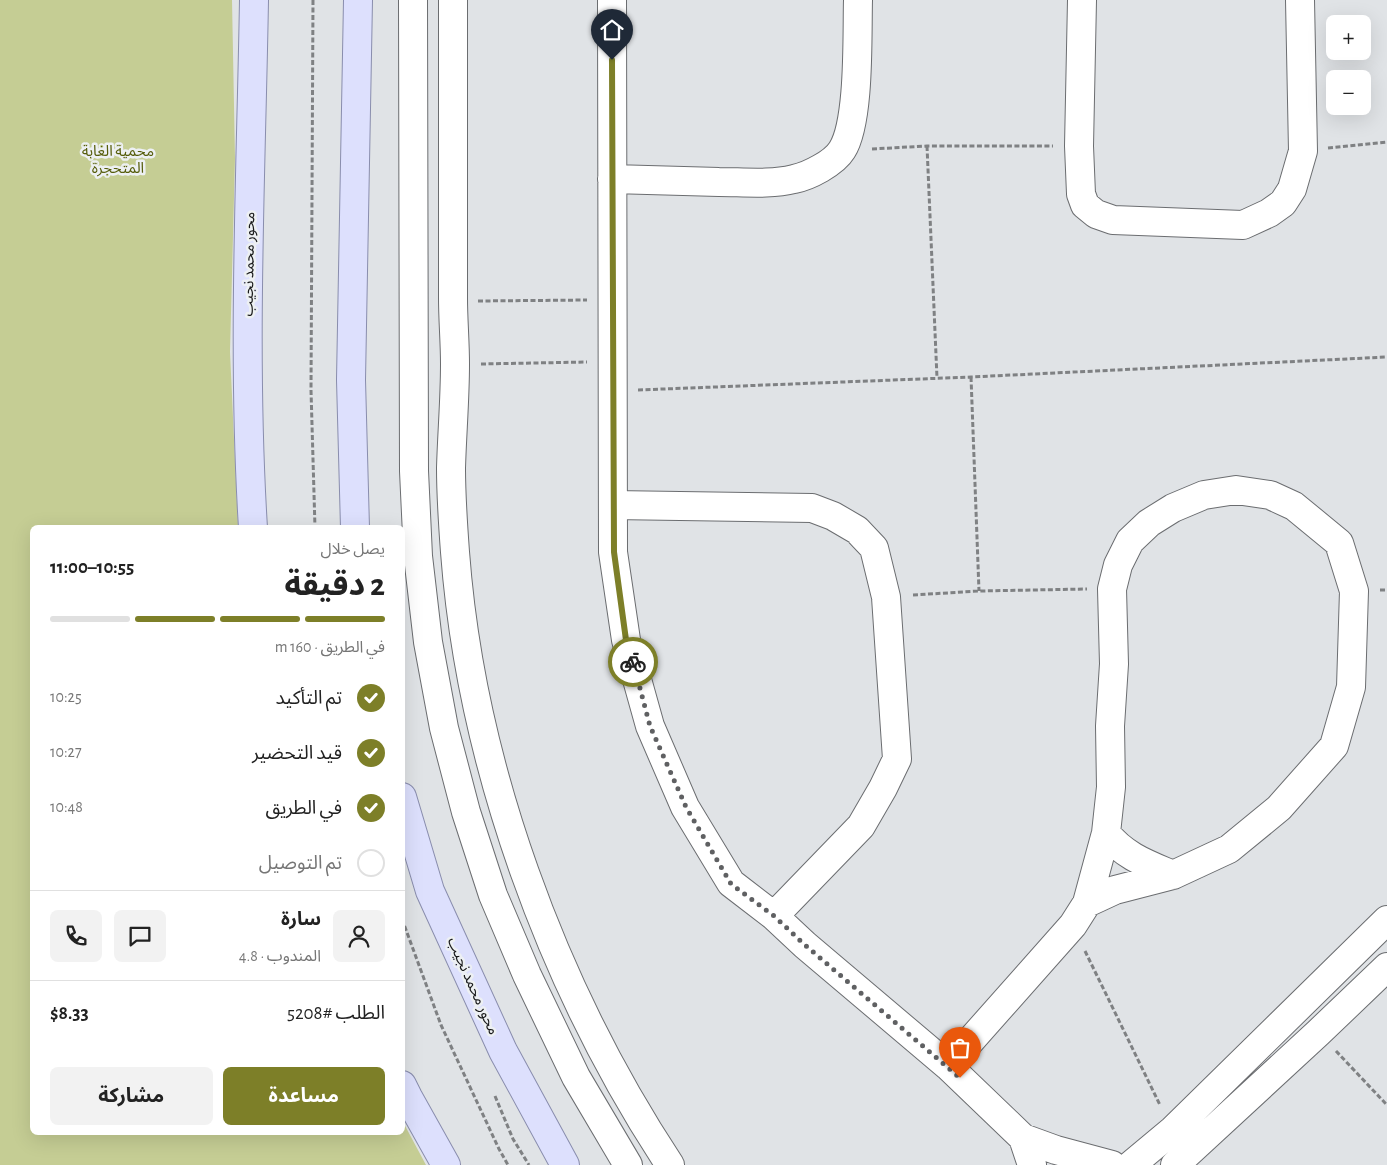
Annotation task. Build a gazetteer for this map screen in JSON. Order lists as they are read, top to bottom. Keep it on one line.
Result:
{"streets":{"main road":["محور محمد نجيب"]},"parks":["محمية الغابة المتحجرة"],"page":{"map_buttons":["+","−"],"heading":["2 دقيقة","يصل خلال","10:55–11:00"],"panel":["سارة","المندوب · 4.8","الطلب #5208","$8.33"],"bar":"في الطريق · 160 m","list":[["تم التأكيد","10:25"],["قيد التحضير","10:27"],["في الطريق","10:48"],"تم التوصيل"],"buttons":["مساعدة","مشاركة"]}}
